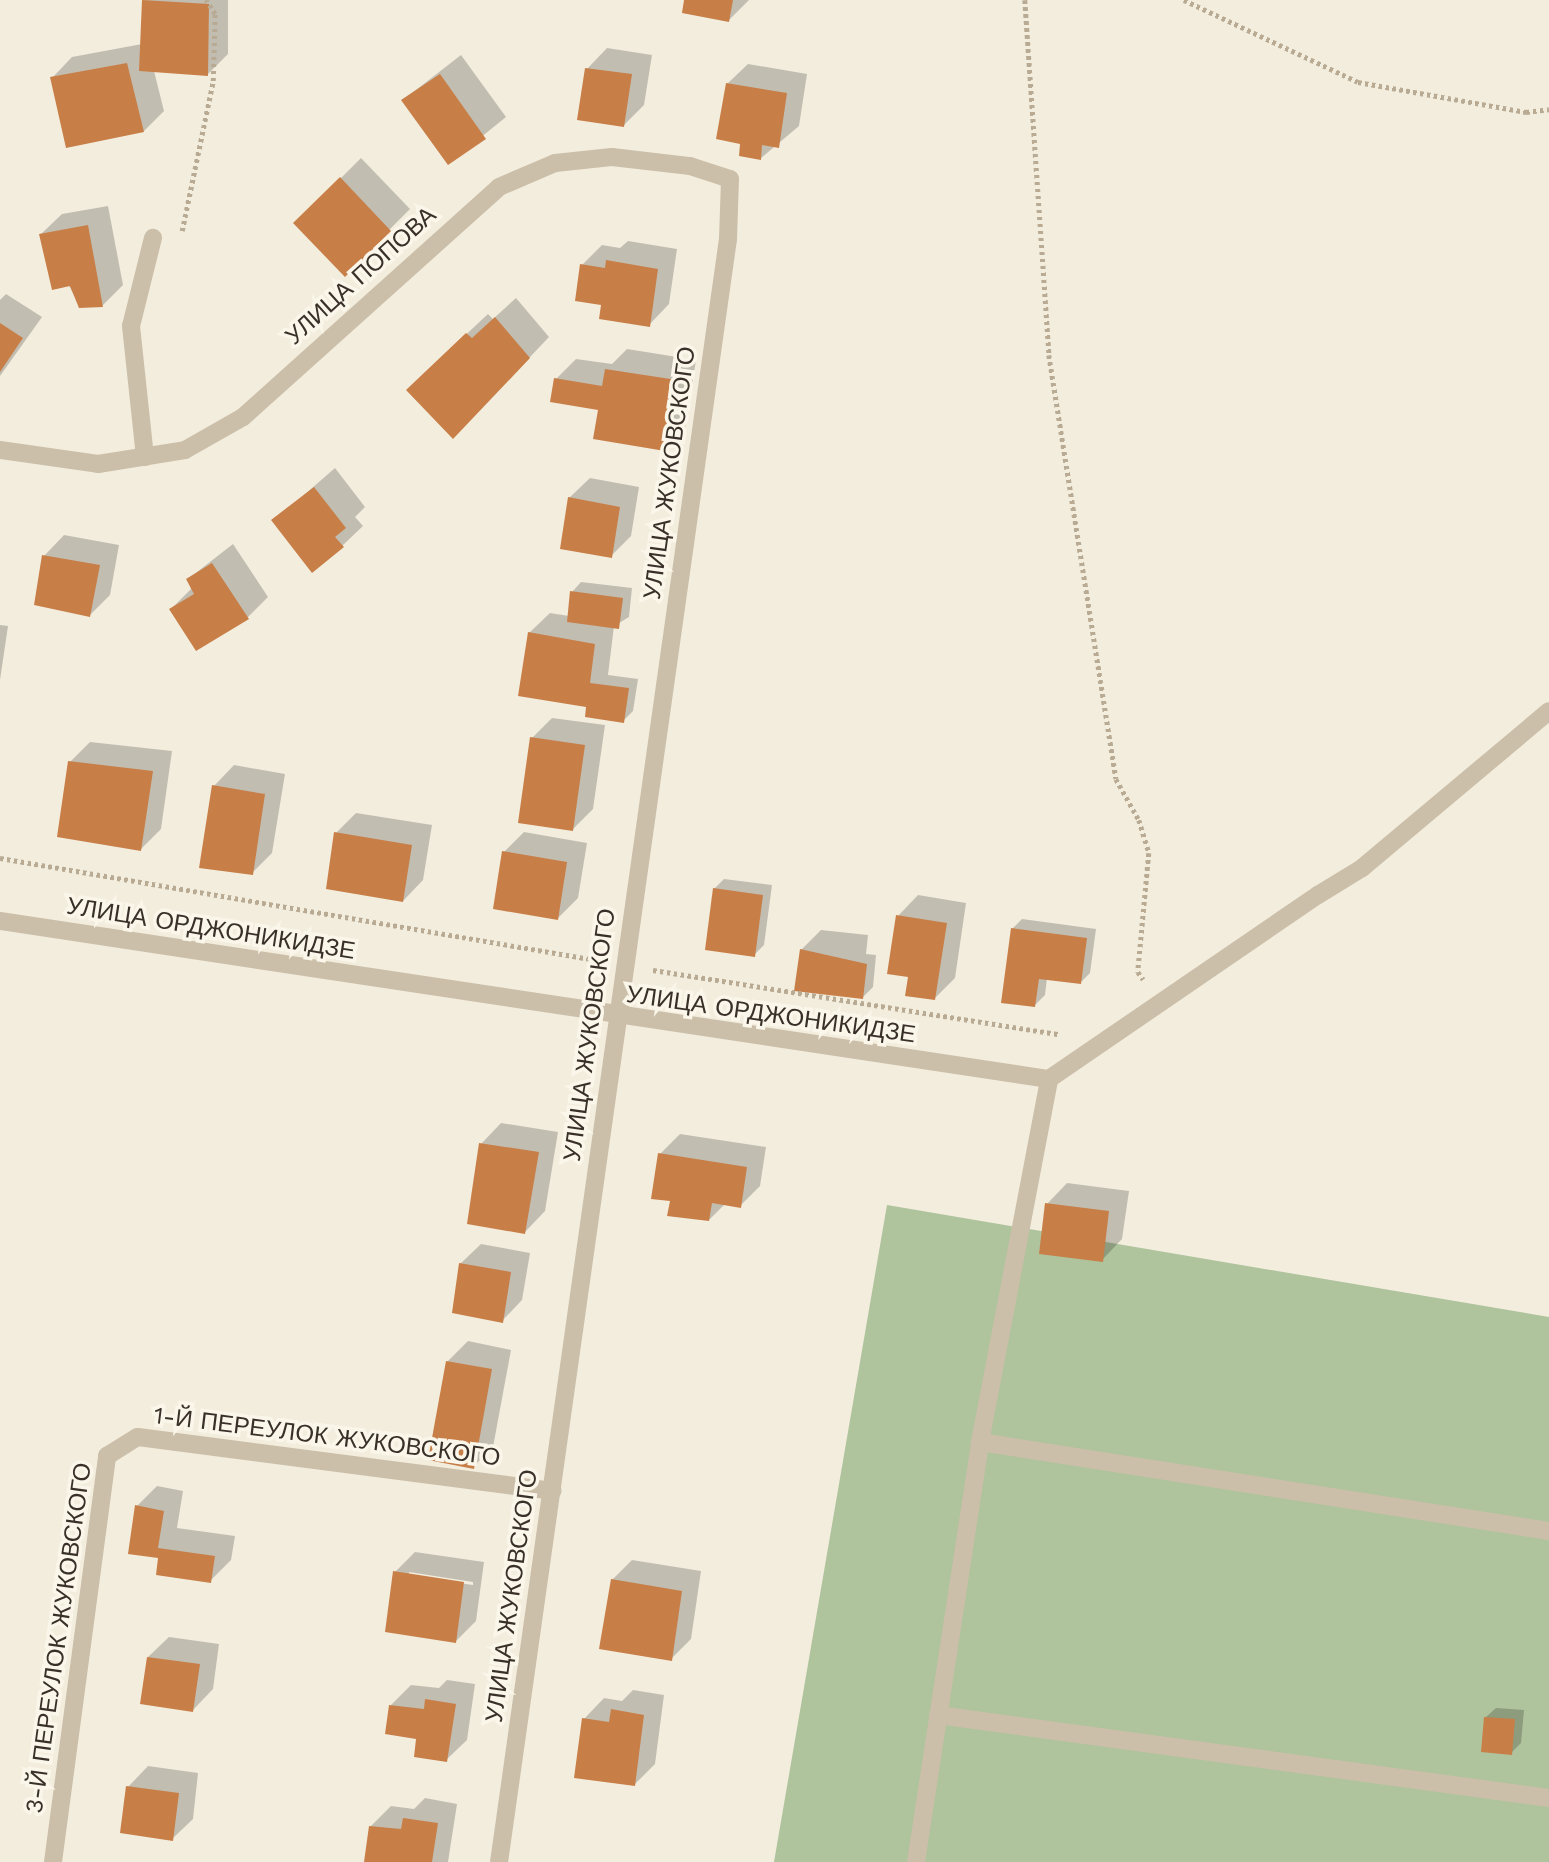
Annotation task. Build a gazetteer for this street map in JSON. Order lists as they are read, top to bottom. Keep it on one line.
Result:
{"streets":{"street":["УЛИЦА ПОПОВА","УЛИЦА ЖУКОВСКОГО","УЛИЦА ОРДЖОНИКИДЗЕ","1-Й ПЕРЕУЛОК ЖУКОВСКОГО","3-Й ПЕРЕУЛОК ЖУКОВСКОГО"]},"crossings":[["УЛИЦА ПОПОВА","УЛИЦА ЖУКОВСКОГО"],["УЛИЦА ЖУКОВСКОГО","УЛИЦА ОРДЖОНИКИДЗЕ"],["УЛИЦА ЖУКОВСКОГО","1-Й ПЕРЕУЛОК ЖУКОВСКОГО"],["1-Й ПЕРЕУЛОК ЖУКОВСКОГО","3-Й ПЕРЕУЛОК ЖУКОВСКОГО"]]}
